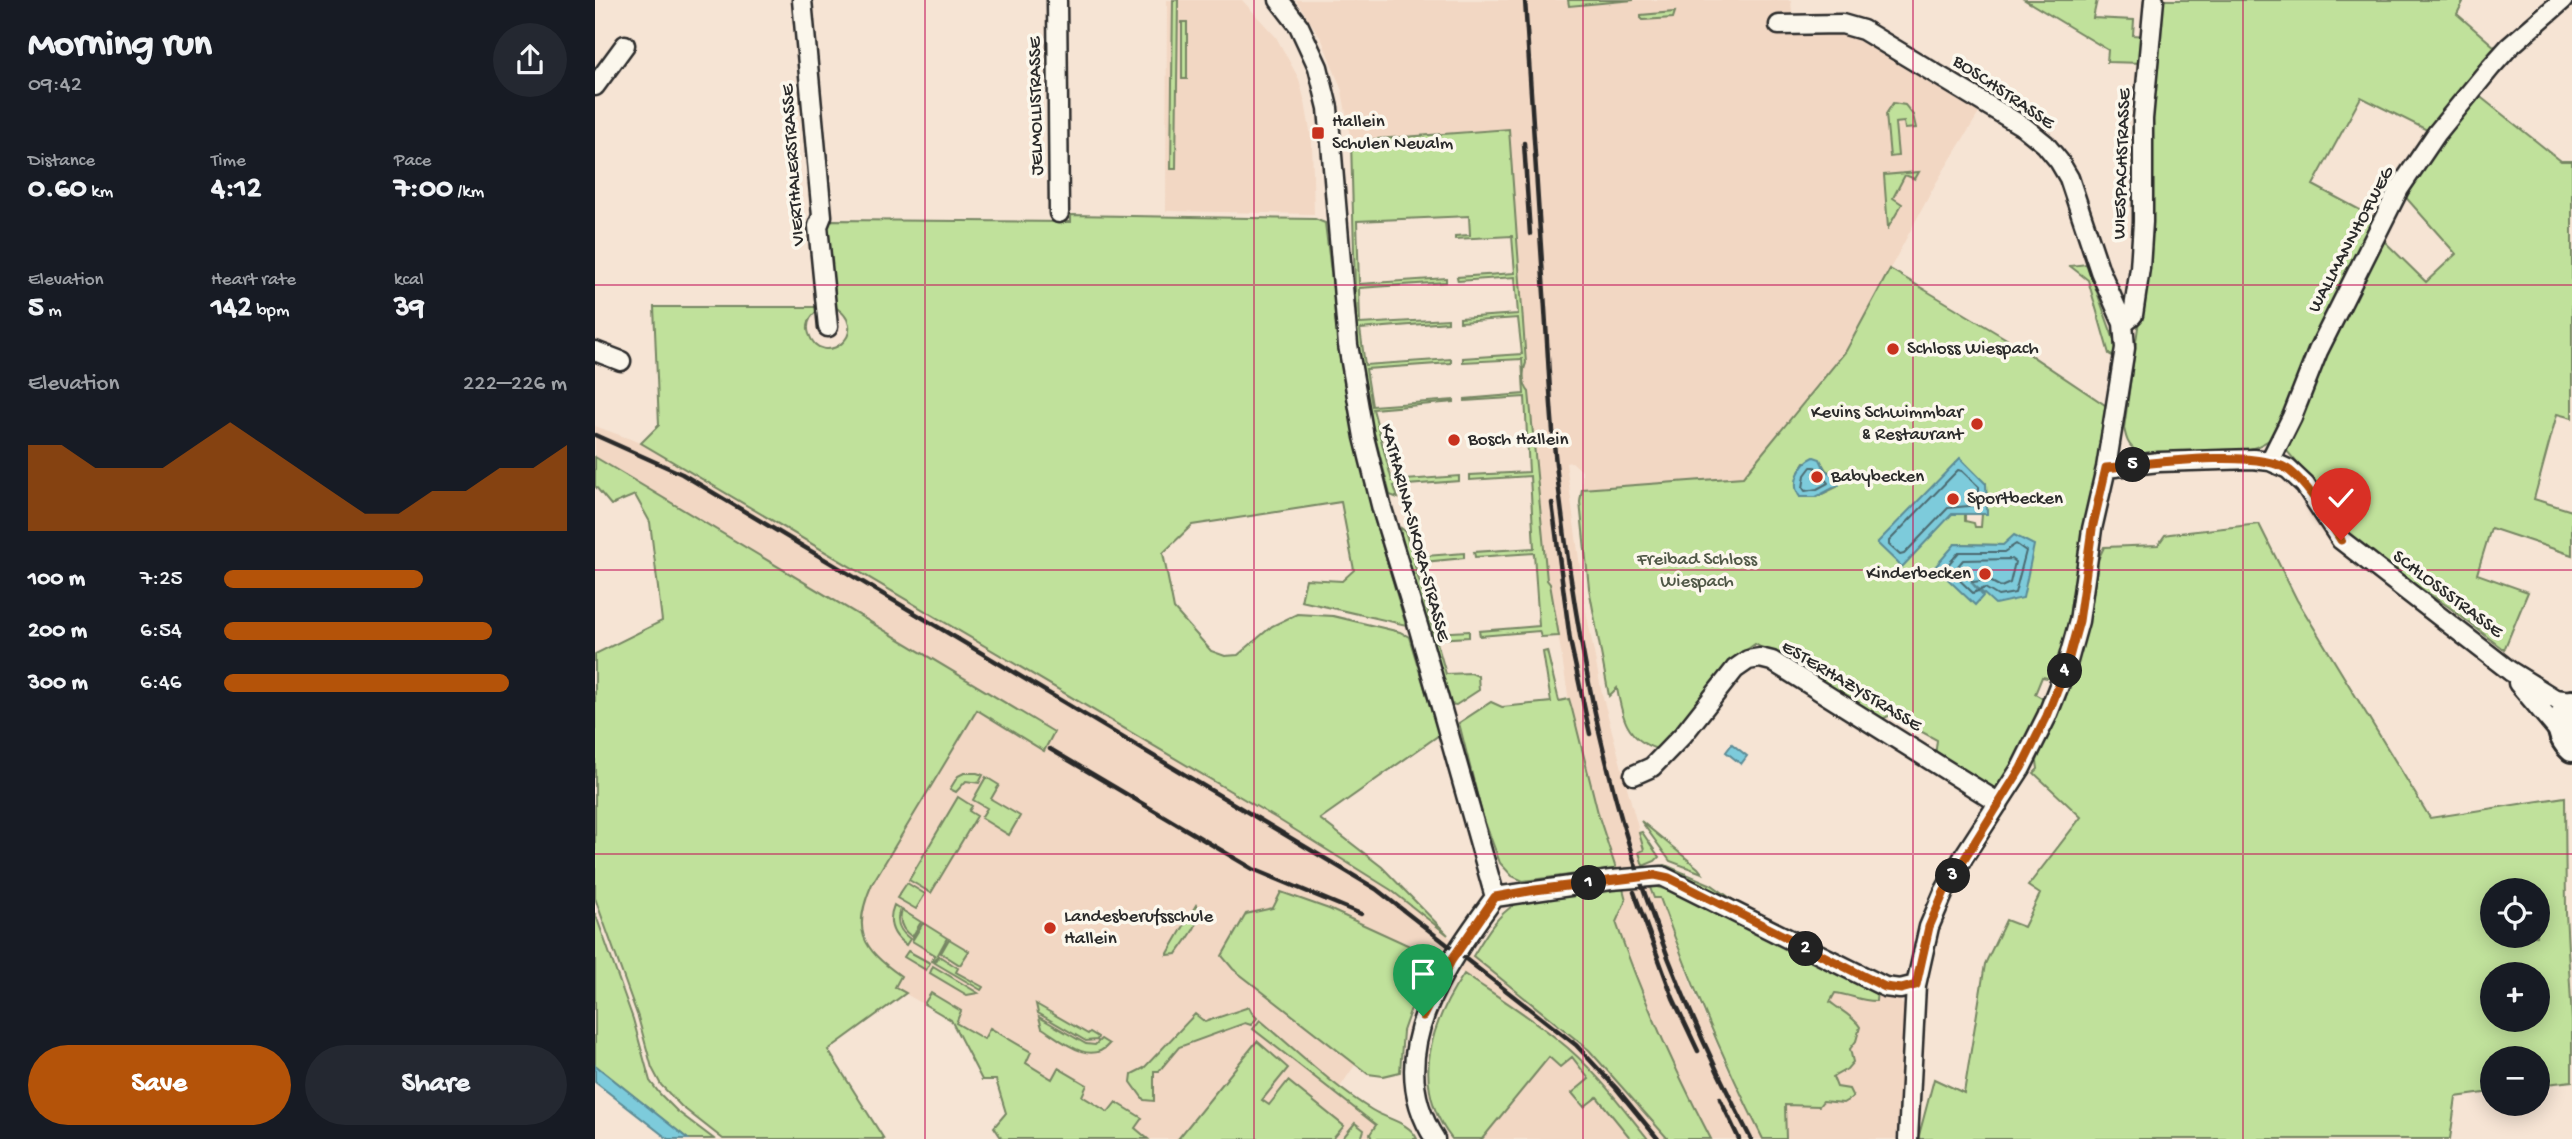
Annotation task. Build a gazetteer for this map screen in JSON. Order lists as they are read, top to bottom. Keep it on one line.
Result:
{"streets":{"street":["BOSCHSTRASSE","JELMOLLISTRASSE","WIESPACHSTRASSE","VIERTHALERSTRASSE","WALLMANNHOFWEG","KATHARINA-SIKORA-STRASSE","SCHLOSSSTRASSE","ESTERHAZYSTRASSE"]},"crossings":[["BOSCHSTRASSE","WIESPACHSTRASSE"],["WALLMANNHOFWEG","SCHLOSSSTRASSE"]],"parks":["Freibad Schloss Wiespach"],"places":{"transit":["Hallein Schulen Neualm"],"other":["Schloss Wiespach","Kevins Schwimmbar & Restaurant","Bosch Hallein","Babybecken","Sportbecken","Kinderbecken","Landesberufsschule Hallein"]},"page":{"heading":["Morning run","09:42"],"stats":[["Distance","0.60 km"],["Time","4:12"],["Pace","7:00 /km"],["Elevation","5 m"],["Heart rate","142 bpm"],["kcal","39"]],"chart":["Elevation","222–226 m"],"pins":["5","4","3","1","2"],"list":[{"name":"100 m","note":"7:25"},{"name":"200 m","note":"6:54"},{"name":"300 m","note":"6:46"}],"map_buttons":["+","−"],"buttons":["Save","Share"]}}
